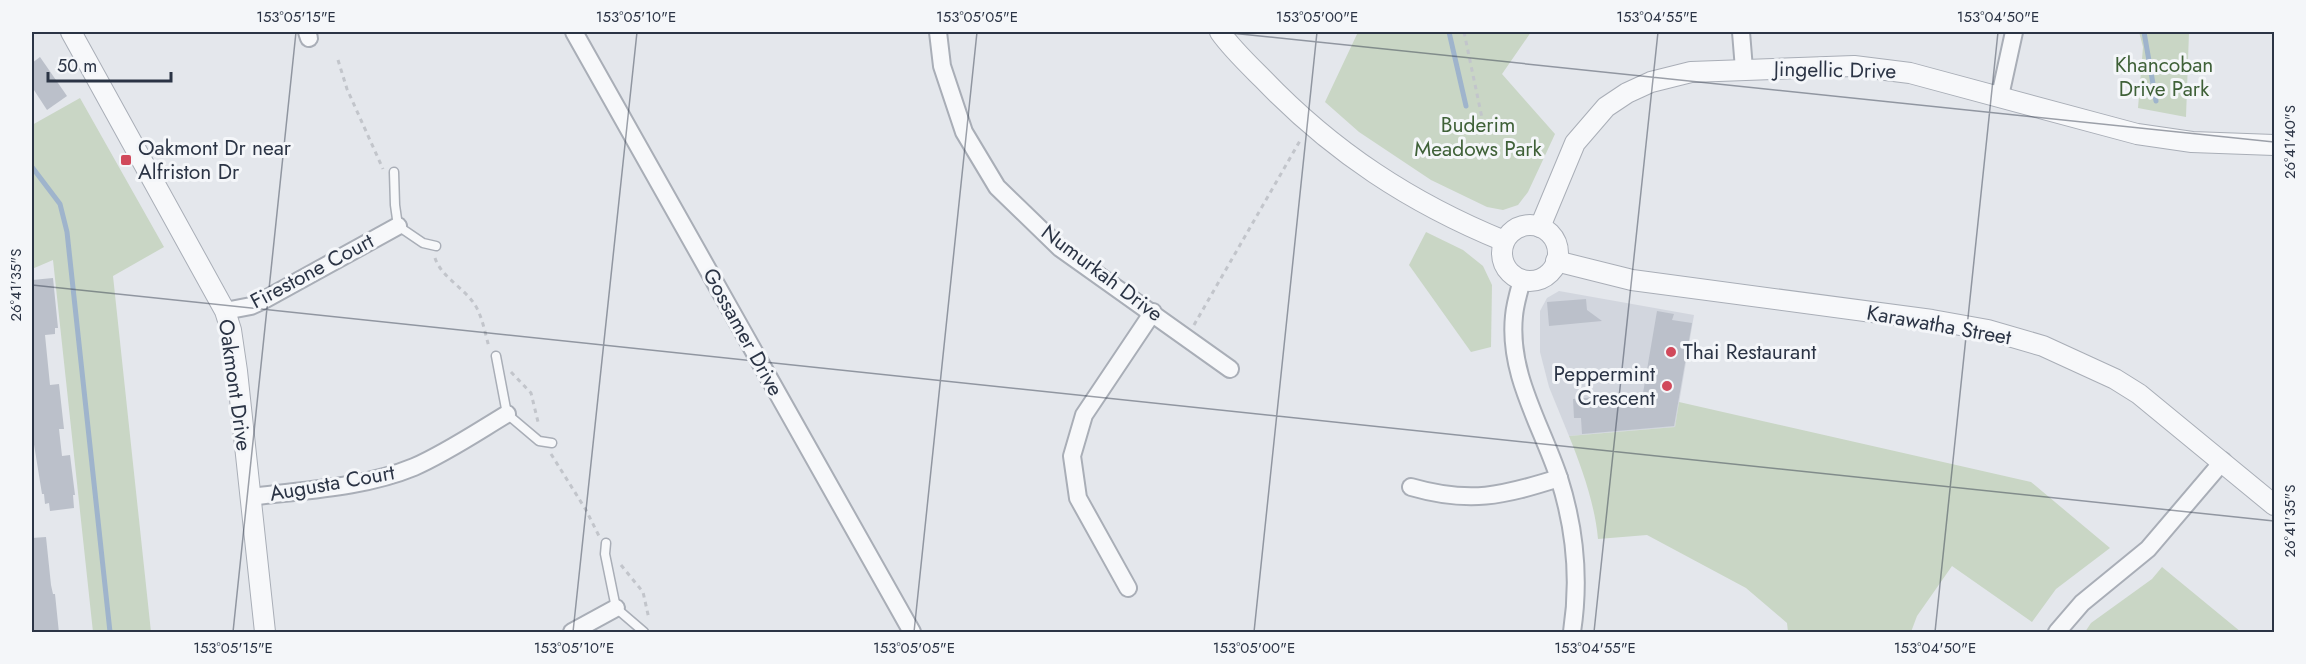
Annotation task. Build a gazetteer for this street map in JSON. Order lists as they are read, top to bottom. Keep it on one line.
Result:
{"streets":{"street":["Jingellic Drive","Firestone Court","Numurkah Drive","Karawatha Street","Gossamer Drive","Oakmont Drive","Augusta Court"]},"crossings":[["Jingellic Drive","Karawatha Street"],["Firestone Court","Oakmont Drive"],["Oakmont Drive","Augusta Court"]],"parks":["Khancoban Drive Park","Buderim Meadows Park"],"places":{"transit":["Oakmont Dr near Alfriston Dr"],"other":["Thai Restaurant","Peppermint Crescent"]},"scale_bar":"50 m","coordinates":["153°05'15\"E","153°05'10\"E","153°05'05\"E","153°05'00\"E","153°04'55\"E","153°04'50\"E","26°41'40\"S","26°41'35\"S"]}
